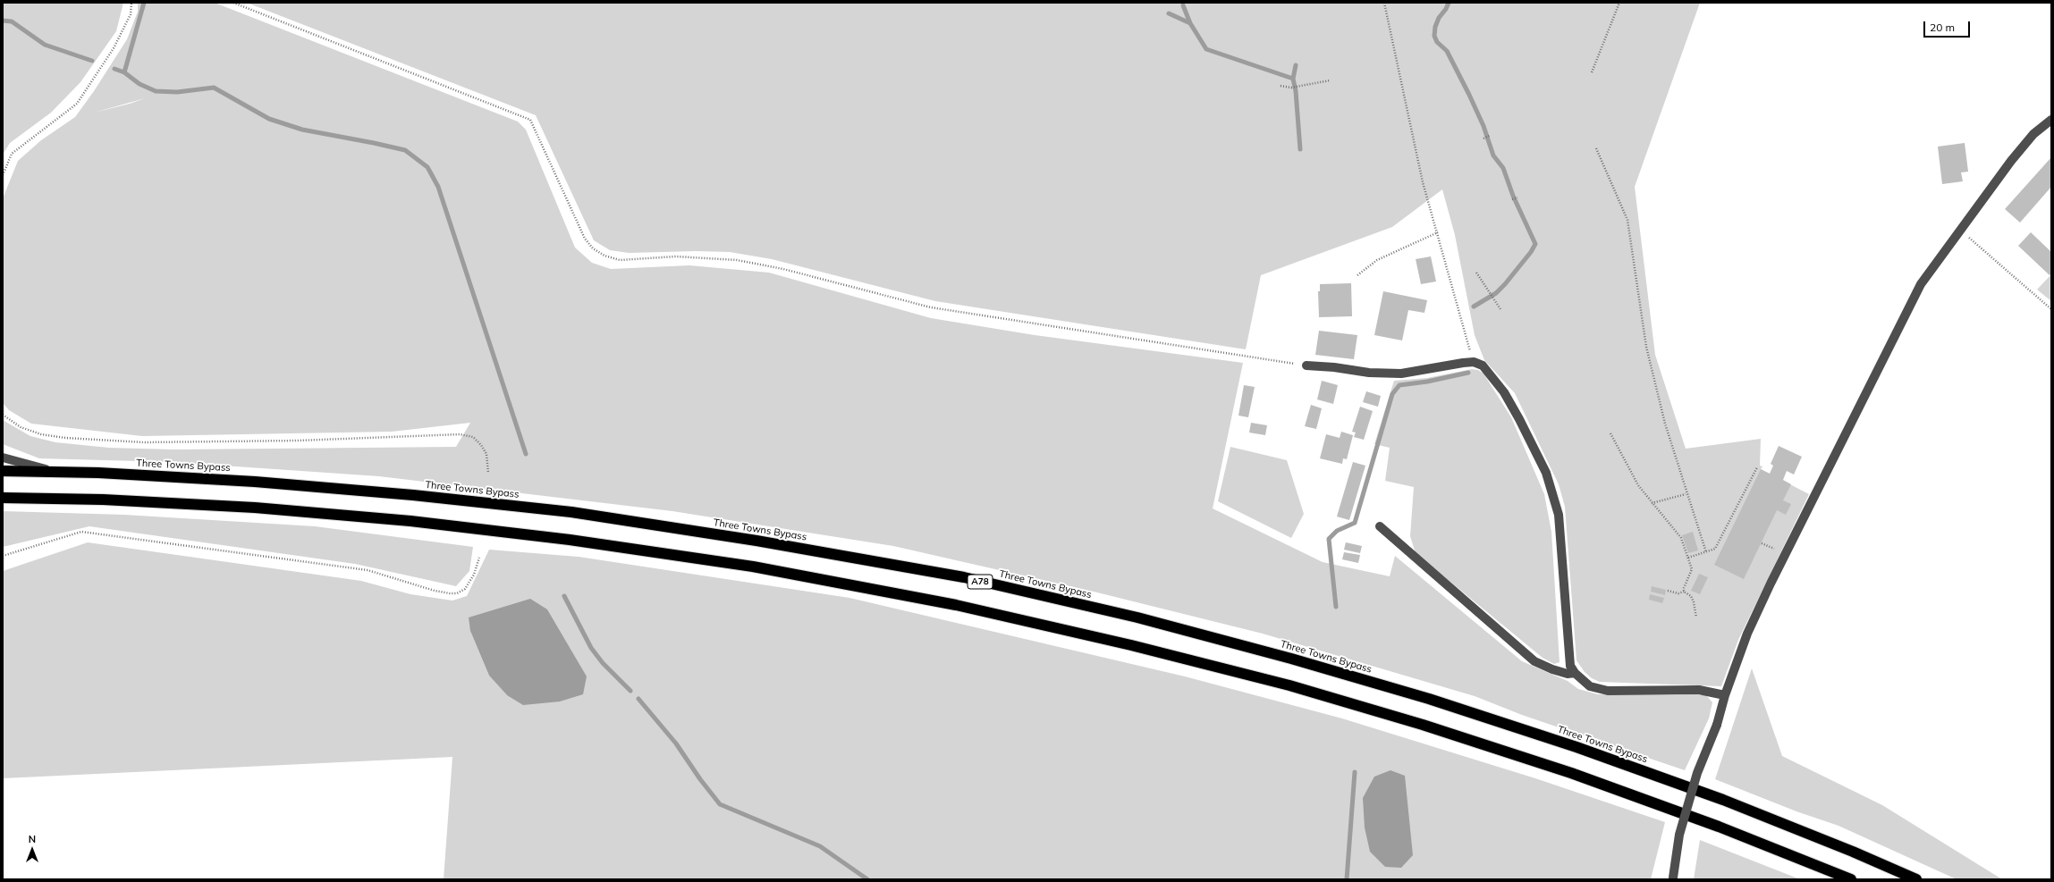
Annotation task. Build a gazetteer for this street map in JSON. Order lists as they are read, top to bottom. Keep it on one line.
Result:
{"streets":{"highway":["Three Towns Bypass","A78"]},"scale_bar":"20 m","north":"top"}
